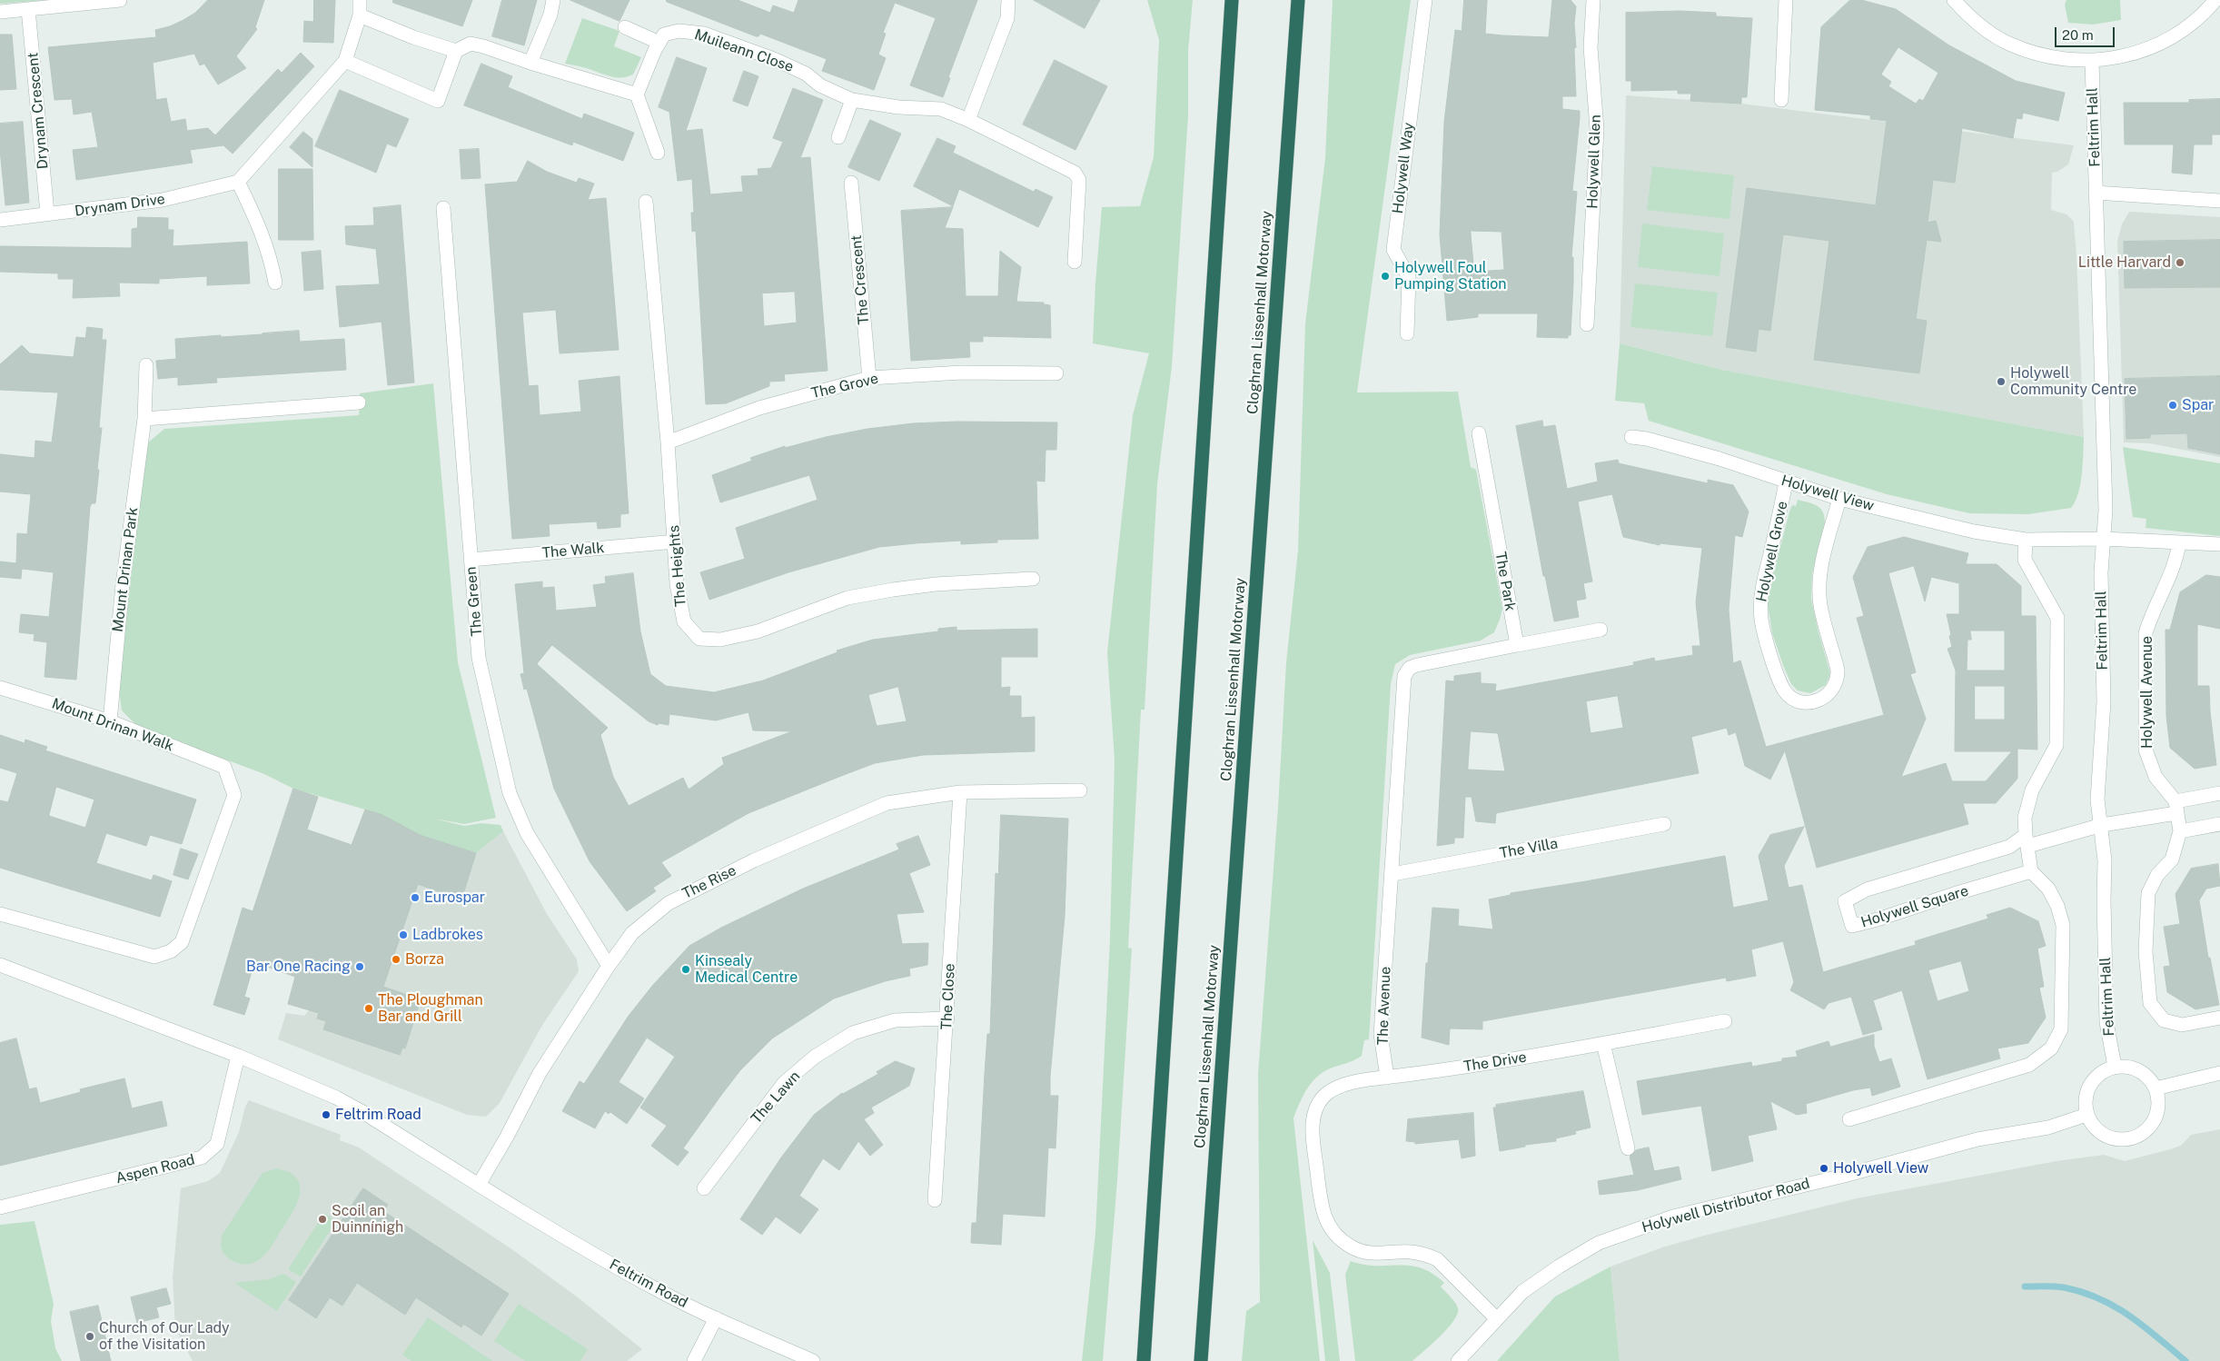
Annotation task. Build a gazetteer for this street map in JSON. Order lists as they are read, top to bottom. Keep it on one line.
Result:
{"streets":{"highway":["Cloghran Lissenhall Motorway"],"street":["Muileann Close","Drynam Crescent","Feltrim Hall","Holywell Glen","Holywell Way","Drynam Drive","The Crescent","The Grove","Holywell View","The Walk","Holywell Grove","The Heights","Mount Drinan Park","The Park","The Green","Holywell Avenue","Mount Drinan Walk","The Villa","The Rise","Holywell Square","The Close","The Avenue","The Drive","The Lawn","Aspen Road","Holywell Distributor Road","Feltrim Road"]},"crossings":[["Drynam Crescent","Drynam Drive"],["Feltrim Hall","Holywell View"],["Feltrim Hall","Holywell Distributor Road"],["The Crescent","The Grove"],["The Grove","The Heights"],["Holywell View","Holywell Grove"],["The Walk","The Heights"],["The Walk","The Green"],["Mount Drinan Park","Mount Drinan Walk"],["The Park","The Avenue"],["The Green","The Rise"],["The Villa","The Avenue"],["The Rise","The Close"],["The Rise","Feltrim Road"],["The Close","The Lawn"],["The Avenue","The Drive"],["Aspen Road","Feltrim Road"]],"places":["Little Harvard","Holywell Foul Pumping Station","Holywell Community Centre","Spar","Eurospar","Ladbrokes","Borza","Bar One Racing","Kinsealy Medical Centre","The Ploughman Bar and Grill","Feltrim Road","Holywell View","Scoil an Duinnínigh","Church of Our Lady of the Visitation"],"scale_bar":"20 m"}
